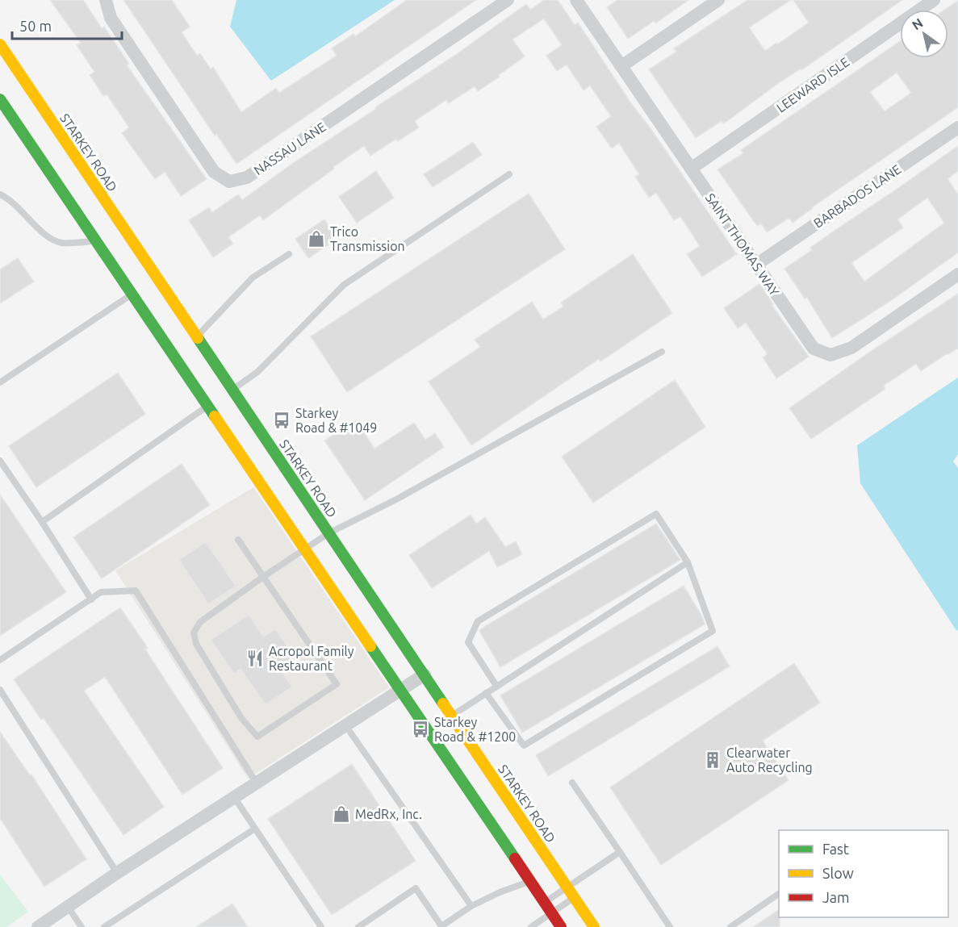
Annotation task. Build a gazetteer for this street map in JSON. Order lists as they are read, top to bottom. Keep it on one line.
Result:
{"streets":{"main road":["STARKEY ROAD"],"street":["LEEWARD ISLE","NASSAU LANE","BARBADOS LANE","SAINT THOMAS WAY"]},"crossings":[["LEEWARD ISLE","SAINT THOMAS WAY"],["BARBADOS LANE","SAINT THOMAS WAY"]],"places":{"shop":["Trico Transmission","MedRx, Inc."],"bus stop":["Starkey Road & #1049","Starkey Road & #1200"],"restaurant":["Acropol Family Restaurant"],"building":["Clearwater Auto Recycling"]},"legend":["Fast","Slow","Jam"],"scale_bar":"50 m","north":"top left"}
